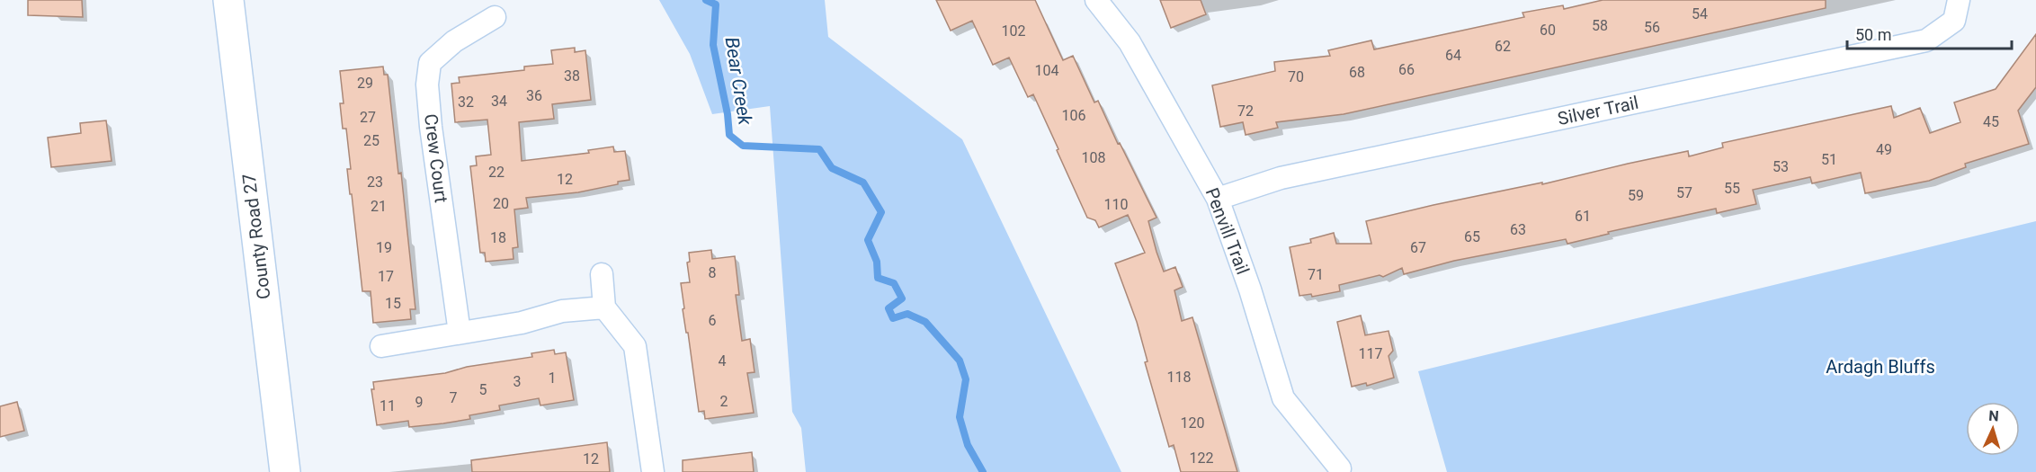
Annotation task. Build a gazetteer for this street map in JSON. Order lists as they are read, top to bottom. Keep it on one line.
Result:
{"streets":{"main road":["County Road 27"],"street":["Silver Trail","Crew Court","Penvill Trail"]},"crossings":[["Silver Trail","Penvill Trail"]],"water":["Bear Creek"],"parks":["Ardagh Bluffs"],"house_numbers":["54","58","56","60","102","62","64","66","104","68","38","70","29","36","34","32","72","106","27","45","25","49","108","51","53","22","12","23","55","57","59","20","110","21","61","63","65","18","19","67","8","71","17","15","6","117","4","118","1","3","5","7","2","9","11","120","122","12"],"scale_bar":"50 m","north":"top"}
